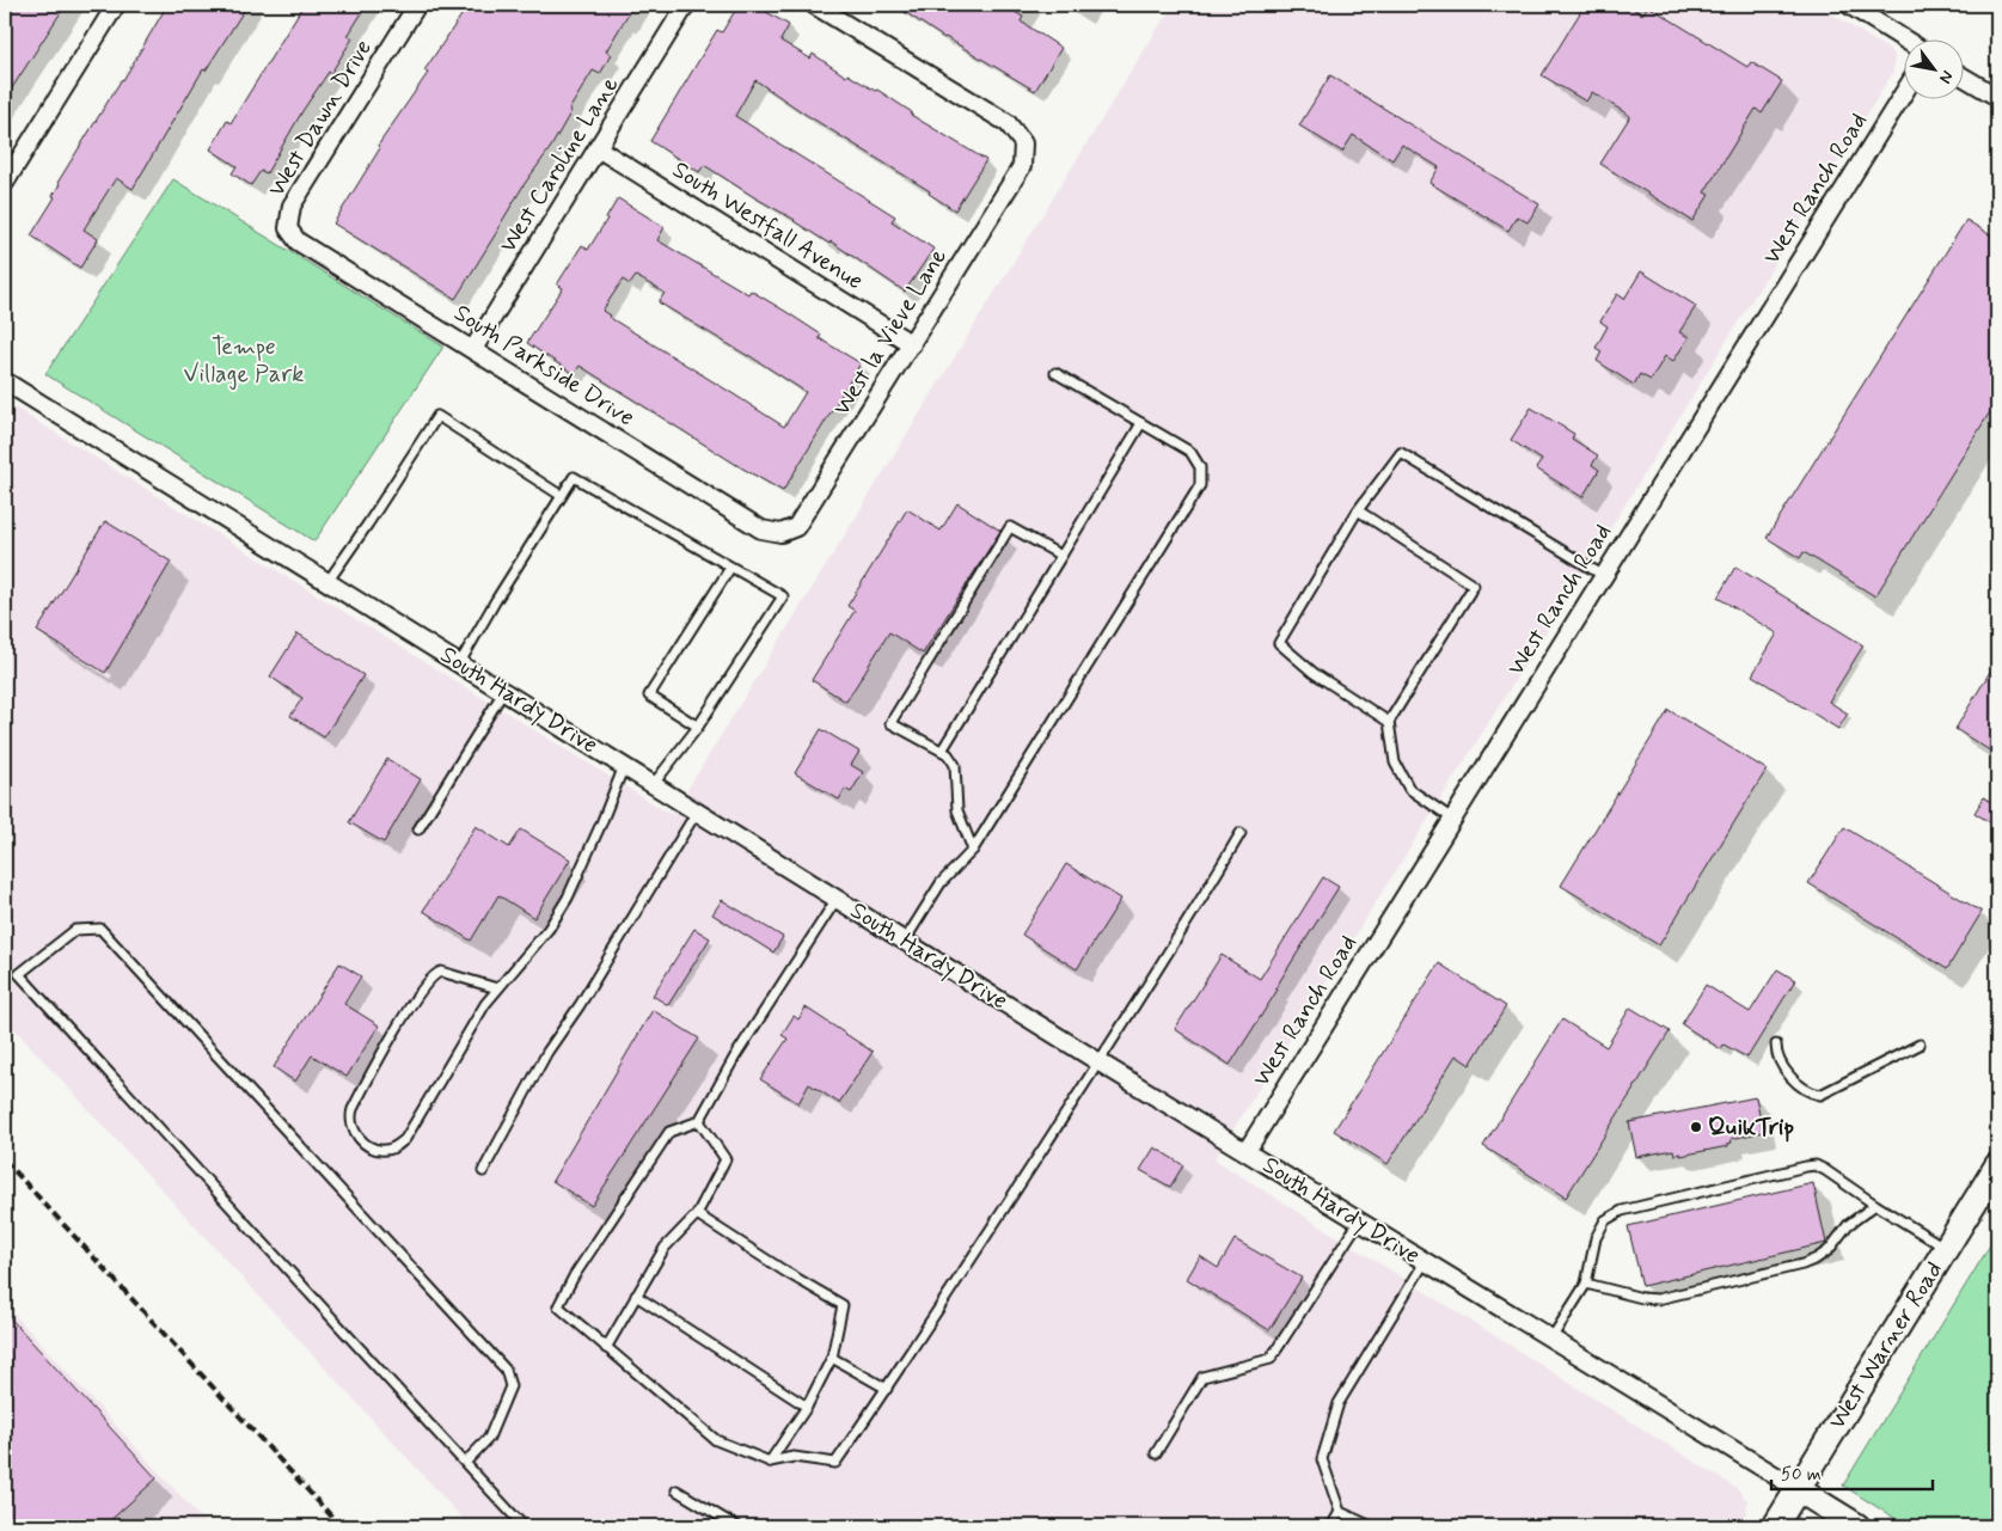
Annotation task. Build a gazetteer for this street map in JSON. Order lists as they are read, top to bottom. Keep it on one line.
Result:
{"streets":{"main road":["South Hardy Drive","West Warner Road"],"street":["West Dawn Drive","West Caroline Lane","West Ranch Road","South Westfall Avenue","West la Vieve Lane","South Parkside Drive"]},"crossings":[["West Dawn Drive","South Parkside Drive"],["West Caroline Lane","South Westfall Avenue"],["West Caroline Lane","South Parkside Drive"],["West Ranch Road","South Hardy Drive"],["South Westfall Avenue","West la Vieve Lane"],["West la Vieve Lane","South Parkside Drive"],["South Hardy Drive","West Warner Road"]],"parks":["Tempe Village Park"],"places":["QuikTrip"],"scale_bar":"50 m","north":"bottom right"}
